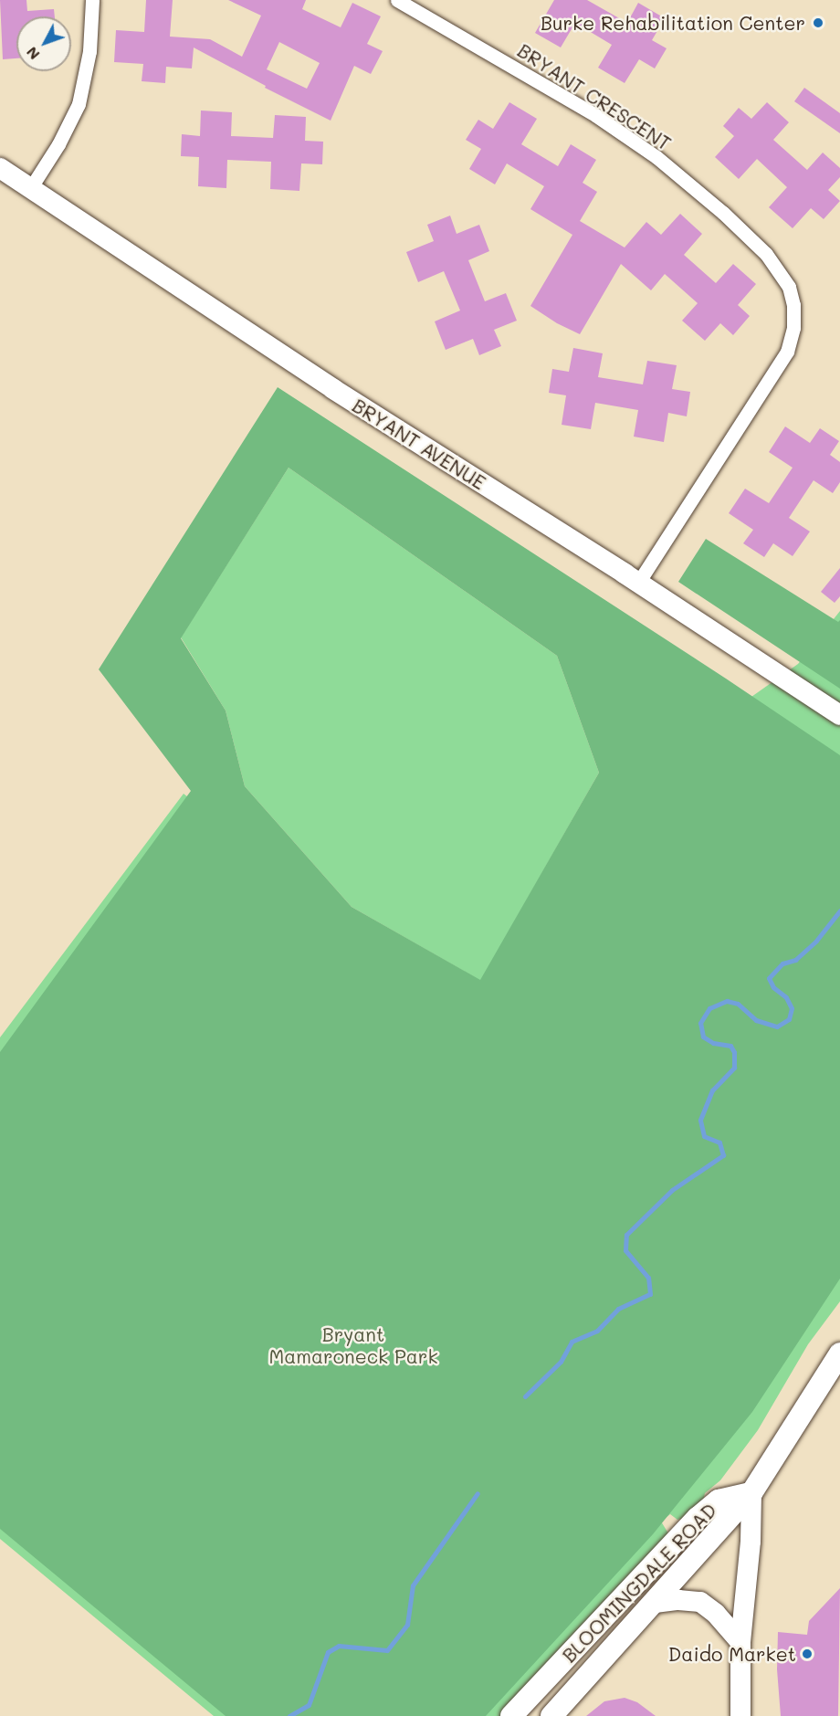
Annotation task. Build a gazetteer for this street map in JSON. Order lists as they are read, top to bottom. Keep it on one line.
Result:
{"streets":{"main road":["BLOOMINGDALE ROAD"],"street":["BRYANT CRESCENT","BRYANT AVENUE"]},"crossings":[["BRYANT CRESCENT","BRYANT AVENUE"]],"parks":["Bryant Mamaroneck Park"],"places":["Burke Rehabilitation Center","Daido Market"],"north":"bottom left"}
